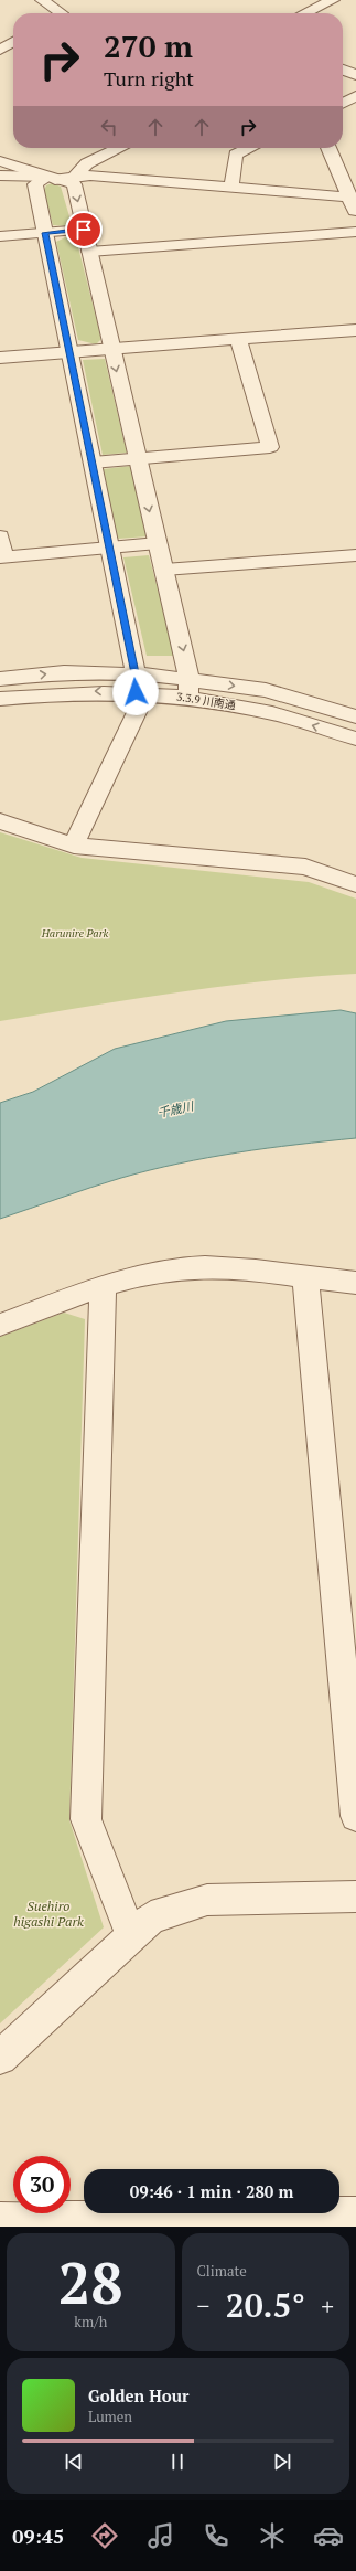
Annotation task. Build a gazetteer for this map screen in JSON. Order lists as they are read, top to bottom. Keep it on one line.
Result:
{"streets":{"street":["3.3.9 川南通"]},"water":["千歳川"],"parks":["Harunire Park","Suehiro higashi Park"],"page":{"turn":["270 m","Turn right"],"limit":"30","trip":"09:46 · 1 min · 280 m","tile":[["28","km/h"],"Climate"],"heat":["−","20.5°","+"],"song":["Golden Hour","Lumen"],"tabs":"09:45"}}
